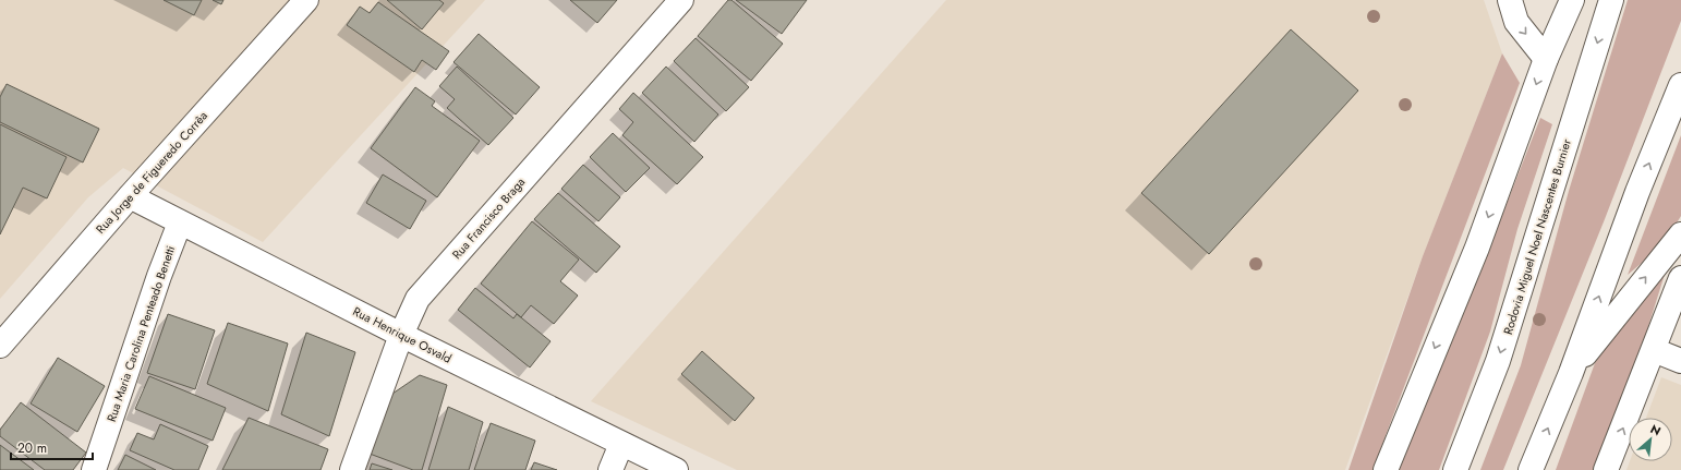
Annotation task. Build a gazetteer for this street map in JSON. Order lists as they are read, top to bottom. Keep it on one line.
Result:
{"streets":{"main road":["Rua Jorge de Figueredo Corrêa","Rua Francisco Braga","Rodovia Miguel Noel Nascentes Burnier","Rua Maria Carolina Penteado Benetti","Rua Henrique Osvald"]},"crossings":[["Rua Jorge de Figueredo Corrêa","Rua Henrique Osvald"],["Rua Francisco Braga","Rua Henrique Osvald"],["Rua Maria Carolina Penteado Benetti","Rua Henrique Osvald"]],"scale_bar":"20 m","north":"top right"}
